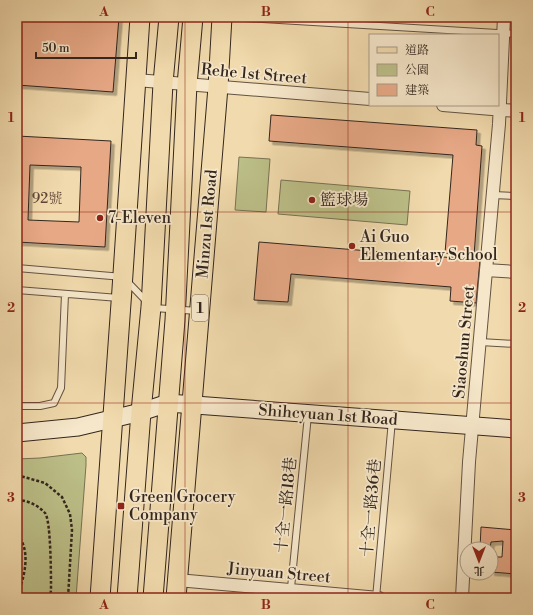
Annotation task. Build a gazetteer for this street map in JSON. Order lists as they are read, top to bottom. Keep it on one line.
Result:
{"streets":{"main road":["Minzu 1st Road","1"],"street":["Rehe 1st Street","Siaoshun Street","Shihcyuan 1st Road","Jinyuan Street"],"lane":["十全一路18巷","十全一路36巷"]},"crossings":[["Rehe 1st Street","Minzu 1st Road"],["Minzu 1st Road","Shihcyuan 1st Road"],["Minzu 1st Road","Jinyuan Street"],["Siaoshun Street","Shihcyuan 1st Road"],["Shihcyuan 1st Road","十全一路18巷"],["Shihcyuan 1st Road","十全一路36巷"],["十全一路18巷","Jinyuan Street"],["十全一路36巷","Jinyuan Street"]],"places":{"other":["籃球場","7-Eleven","Ai Guo Elementary School"],"transit":["Green Grocery Company"]},"house_numbers":["92號"],"legend":["道路","公園","建築"],"scale_bar":"50 m","north":"bottom","grid":{"columns":["A","B","C"],"rows":["1","2","3"]}}
